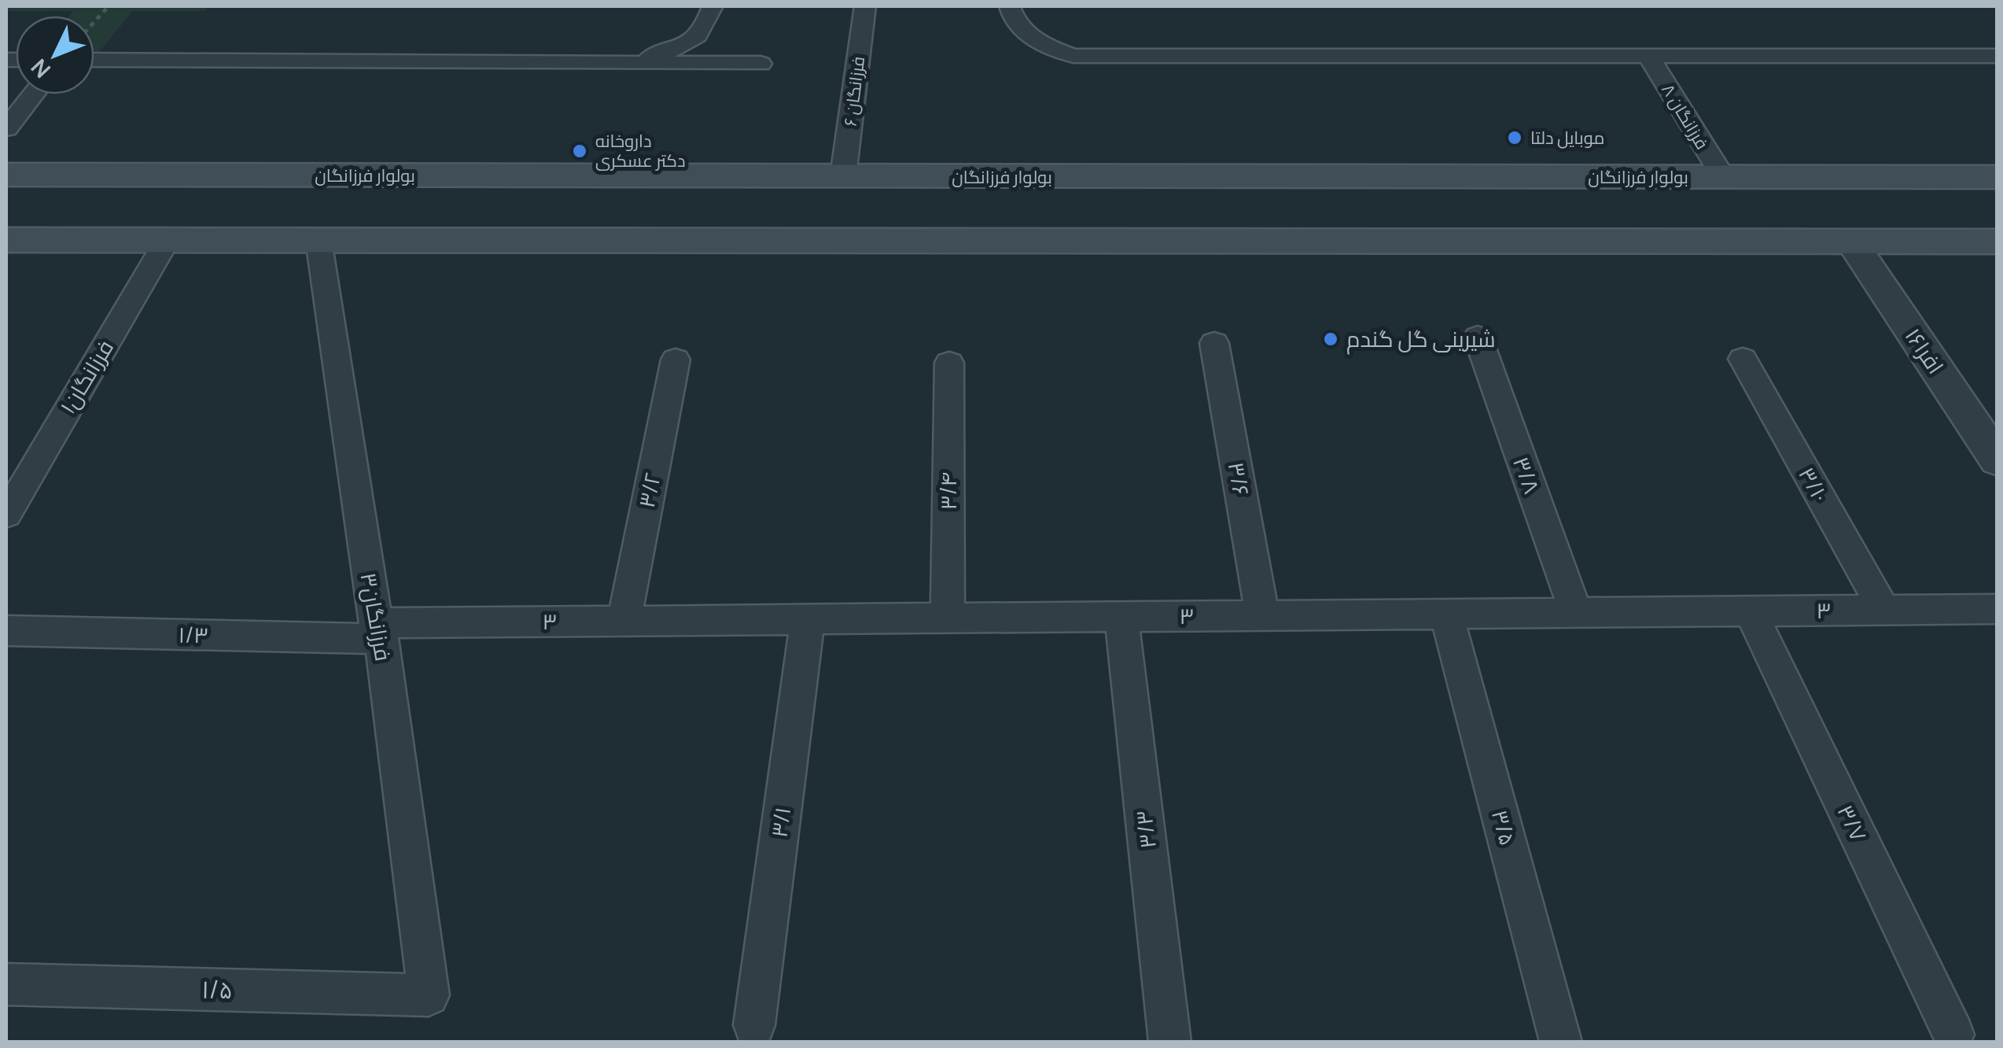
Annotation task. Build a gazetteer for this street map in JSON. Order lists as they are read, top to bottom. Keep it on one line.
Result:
{"streets":{"main road":["بولوار فرزانگان"],"street":["فرزانگان ۶","فرزانگان ۸","۱۶افرا","فرزانگان۱","۳/۸","۳/۶","۳/۱۰","۳/۲","۳/۴","۳","فرزانگان۳","۱/۳","۳/۱","۳/۷","۳/۵","۳/۳","۱/۵"]},"crossings":[["فرزانگان ۶","بولوار فرزانگان"],["فرزانگان ۸","بولوار فرزانگان"],["۳/۸","۳"],["۳/۶","۳"],["۳/۱۰","۳"],["۳/۲","۳"],["۳/۴","۳"],["۳","فرزانگان۳"],["۳","۱/۳"],["۳","۳/۱"],["۳","۳/۷"],["۳","۳/۵"],["۳","۳/۳"],["فرزانگان۳","۱/۳"],["فرزانگان۳","۱/۵"]],"places":["موبایل دلتا","داروخانه دکتر عسکری","شیرینی گل گندم"],"north":"bottom left"}
